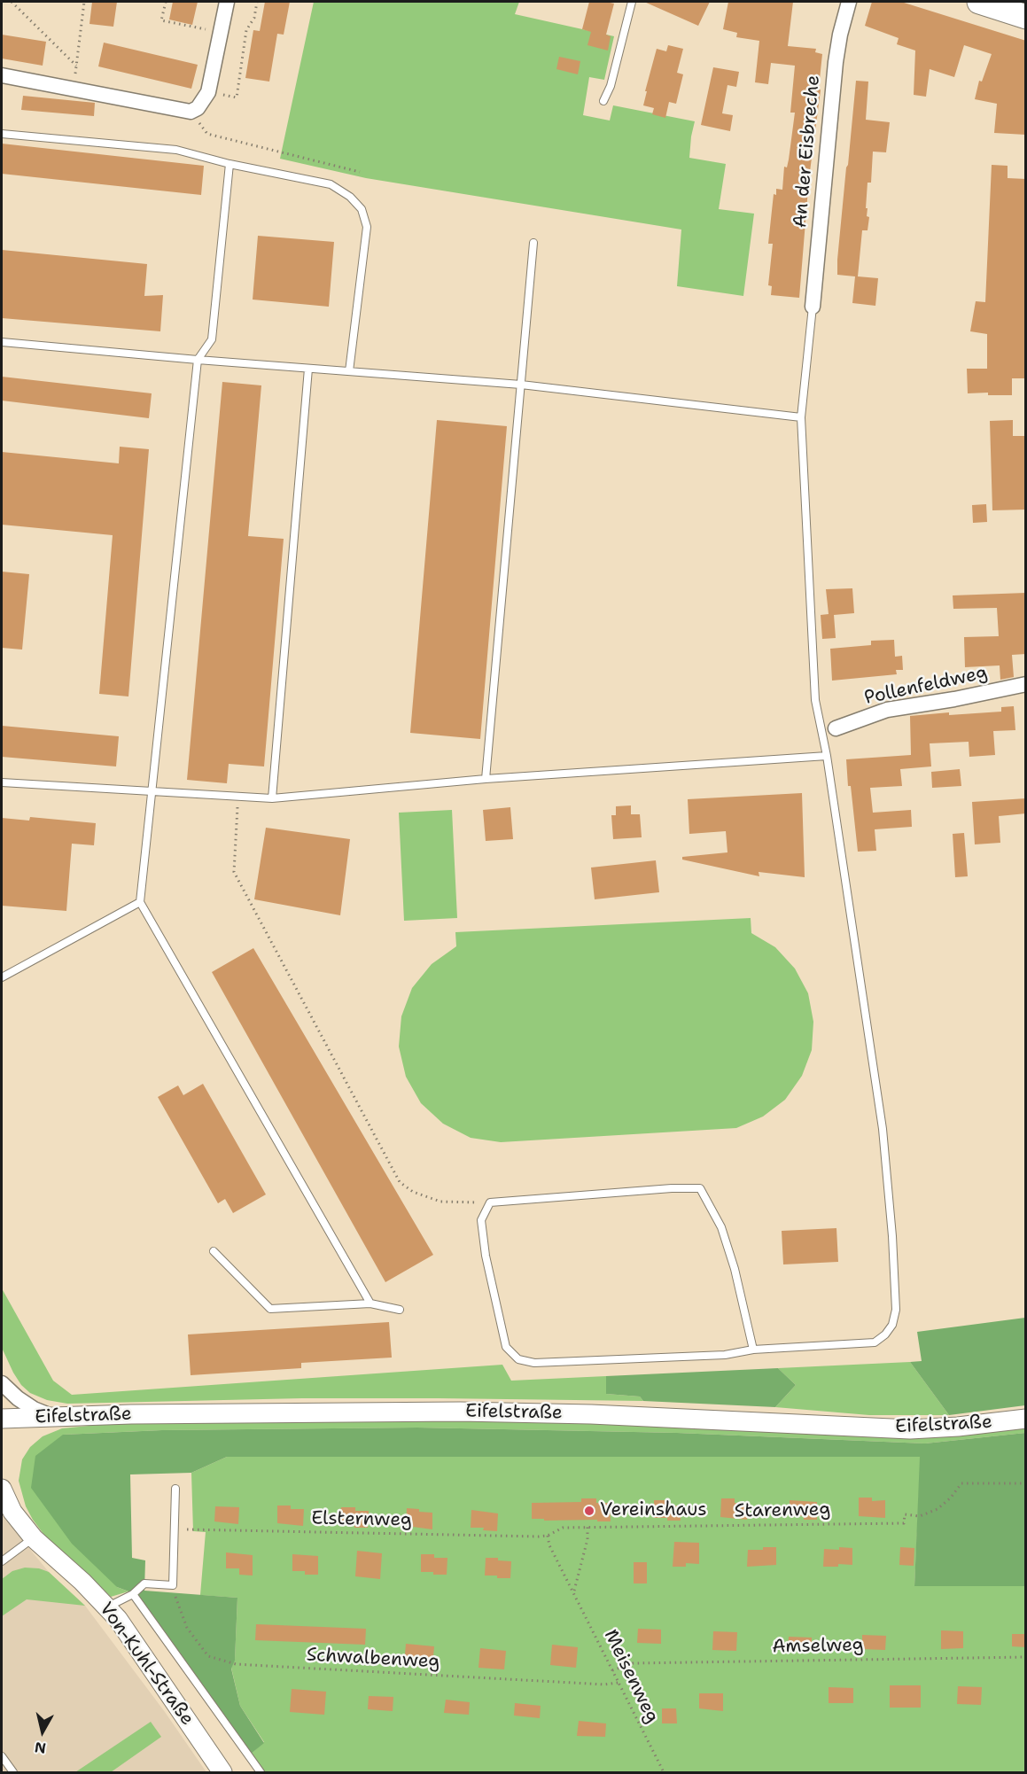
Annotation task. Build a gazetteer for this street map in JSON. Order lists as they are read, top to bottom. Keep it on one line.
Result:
{"streets":{"street":["An der Eisbreche","Pollenfeldweg","Eifelstraße","Von-Kuhl-Straße"],"path":["Starenweg","Elsternweg","Amselweg","Schwalbenweg","Meisenweg"]},"crossings":[["Starenweg","Elsternweg"],["Starenweg","Meisenweg"],["Elsternweg","Meisenweg"],["Amselweg","Meisenweg"],["Schwalbenweg","Meisenweg"]],"places":["Vereinshaus"],"north":"bottom"}
